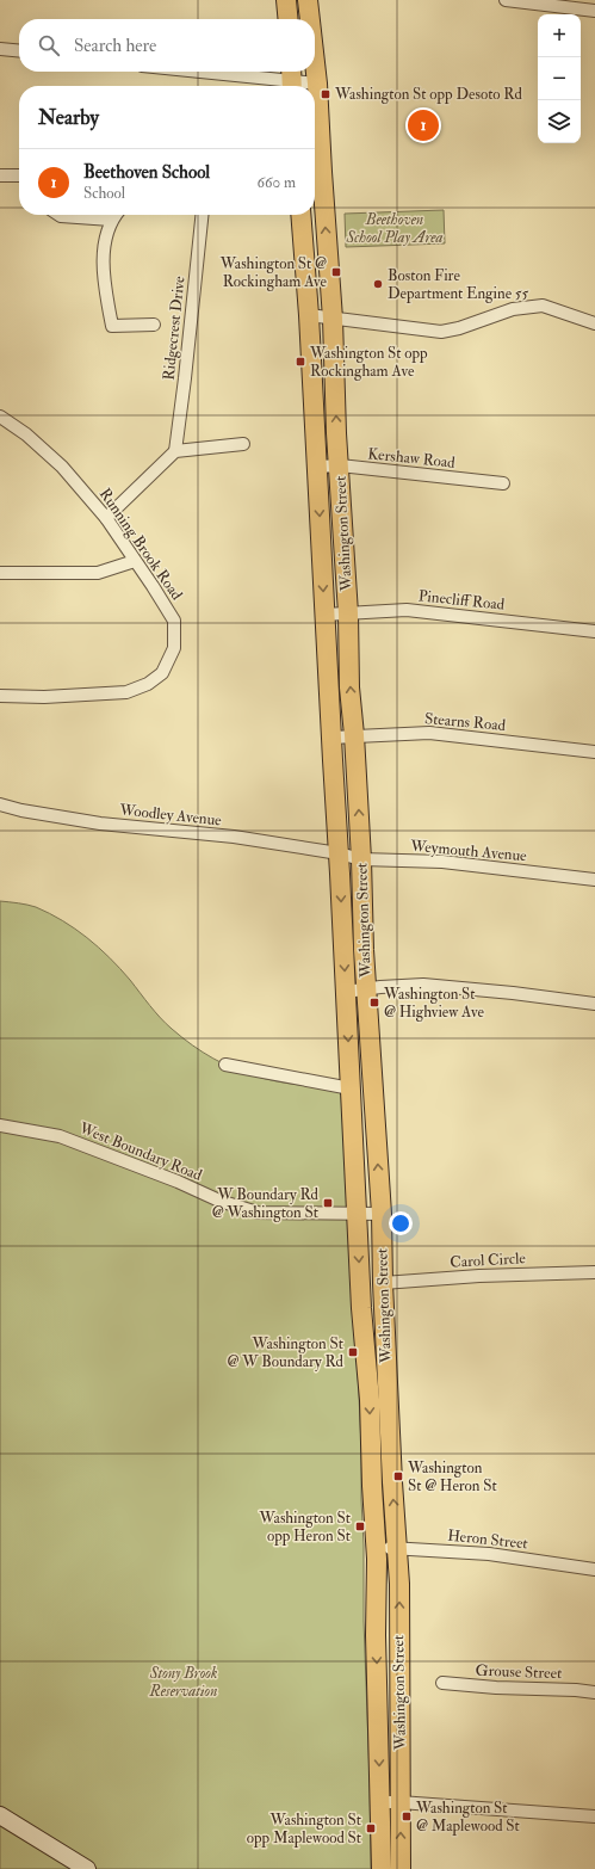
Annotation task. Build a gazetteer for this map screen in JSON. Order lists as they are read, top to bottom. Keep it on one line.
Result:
{"streets":{"main road":["Washington Street"],"street":["Ridgecrest Drive","Kershaw Road","Running Brook Road","Pinecliff Road","Stearns Road","Woodley Avenue","Weymouth Avenue","West Boundary Road","Carol Circle","Heron Street","Grouse Street"]},"crossings":[["Kershaw Road","Washington Street"],["Washington Street","Pinecliff Road"],["Washington Street","Stearns Road"],["Washington Street","Woodley Avenue"],["Washington Street","Weymouth Avenue"],["Washington Street","West Boundary Road"],["Washington Street","Carol Circle"],["Washington Street","Heron Street"],["Woodley Avenue","Weymouth Avenue"]],"parks":["Beethoven School Play Area","Stony Brook Reservation"],"places":{"transit":["Washington St opp Desoto Rd","Washington St @ Rockingham Ave","Washington St opp Rockingham Ave","Washington St @ Highview Ave","W Boundary Rd @ Washington St","Washington St @ W Boundary Rd","Washington St @ Heron St","Washington St opp Heron St","Washington St @ Maplewood St","Washington St opp Maplewood St"],"other":["Boston Fire Department Engine 55"]},"page":{"map_buttons":["+","−"],"search":"Search here","heading":"Nearby","pins":"1","list":[{"mark":"1","name":"Beethoven School","note":"School","value":"660 m"}]}}
